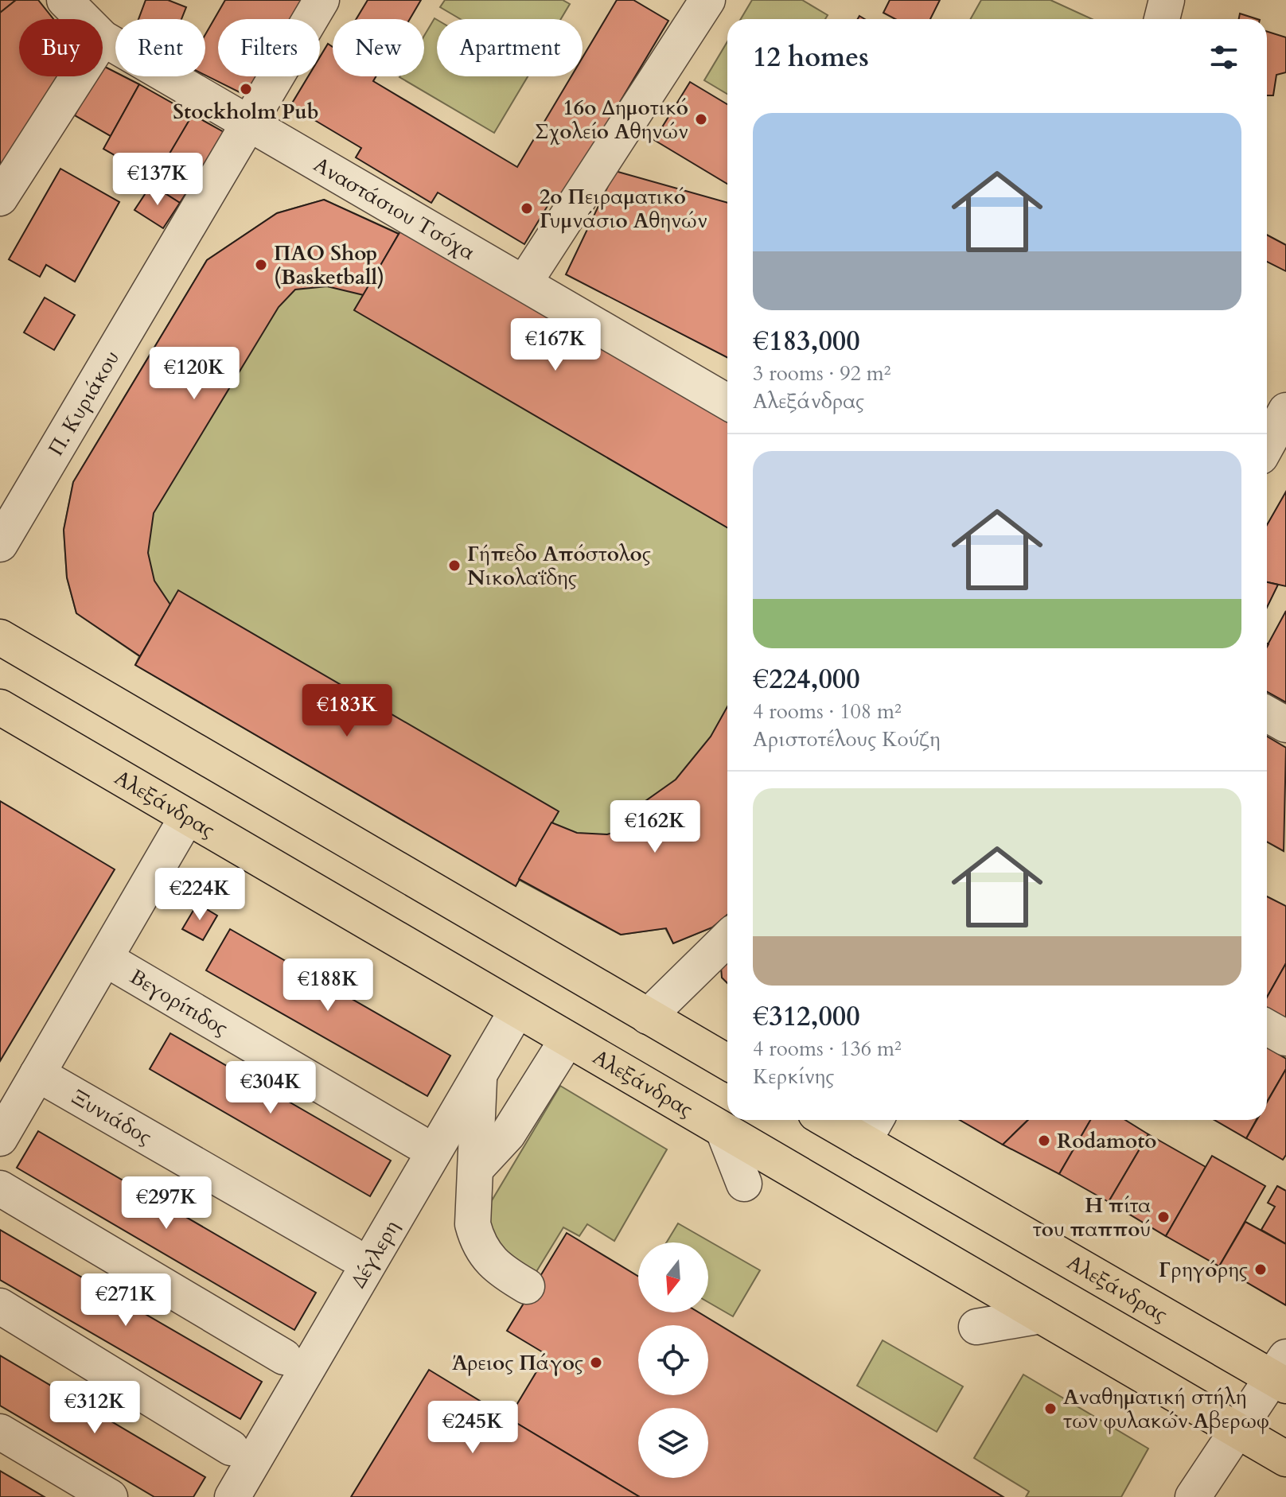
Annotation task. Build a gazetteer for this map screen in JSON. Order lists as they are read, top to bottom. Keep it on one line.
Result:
{"streets":{"main road":["Αλεξάνδρας"],"street":["Αναστάσιου Τσόχα","Π. Κυριάκου","Βεγορίτιδος","Ξυνιάδος","Δέγλερη"]},"crossings":[["Αναστάσιου Τσόχα","Π. Κυριάκου"],["Αλεξάνδρας","Δέγλερη"]],"places":["Stockholm Pub","16ο Δημοτικό Σχολείο Αθηνών","2ο Πειραματικό Γυμνάσιο Αθηνών","ΠΑΟ Shop (Basketball)","Γήπεδο Απόστολος Νικολαΐδης","Rodamoto","Η πίτα του παππού","Γρηγόρης","Άρειος Πάγος","Αναθηματική στήλη των φυλακών Αβερωφ"],"north":"bottom","page":{"chip":["Buy","Rent","Filters","New","Apartment"],"heading":"12 homes","list":[{"name":"€183,000","note":"3 rooms · 92 m² · Αλεξάνδρας"},{"name":"€224,000","note":"4 rooms · 108 m² · Αριστοτέλους Κούζη"},{"name":"€312,000","note":"4 rooms · 136 m² · Κερκίνης"}],"price":["€137K","€167K","€120K","€183K","€162K","€224K","€188K","€304K","€297K","€271K","€312K","€245K"]}}
